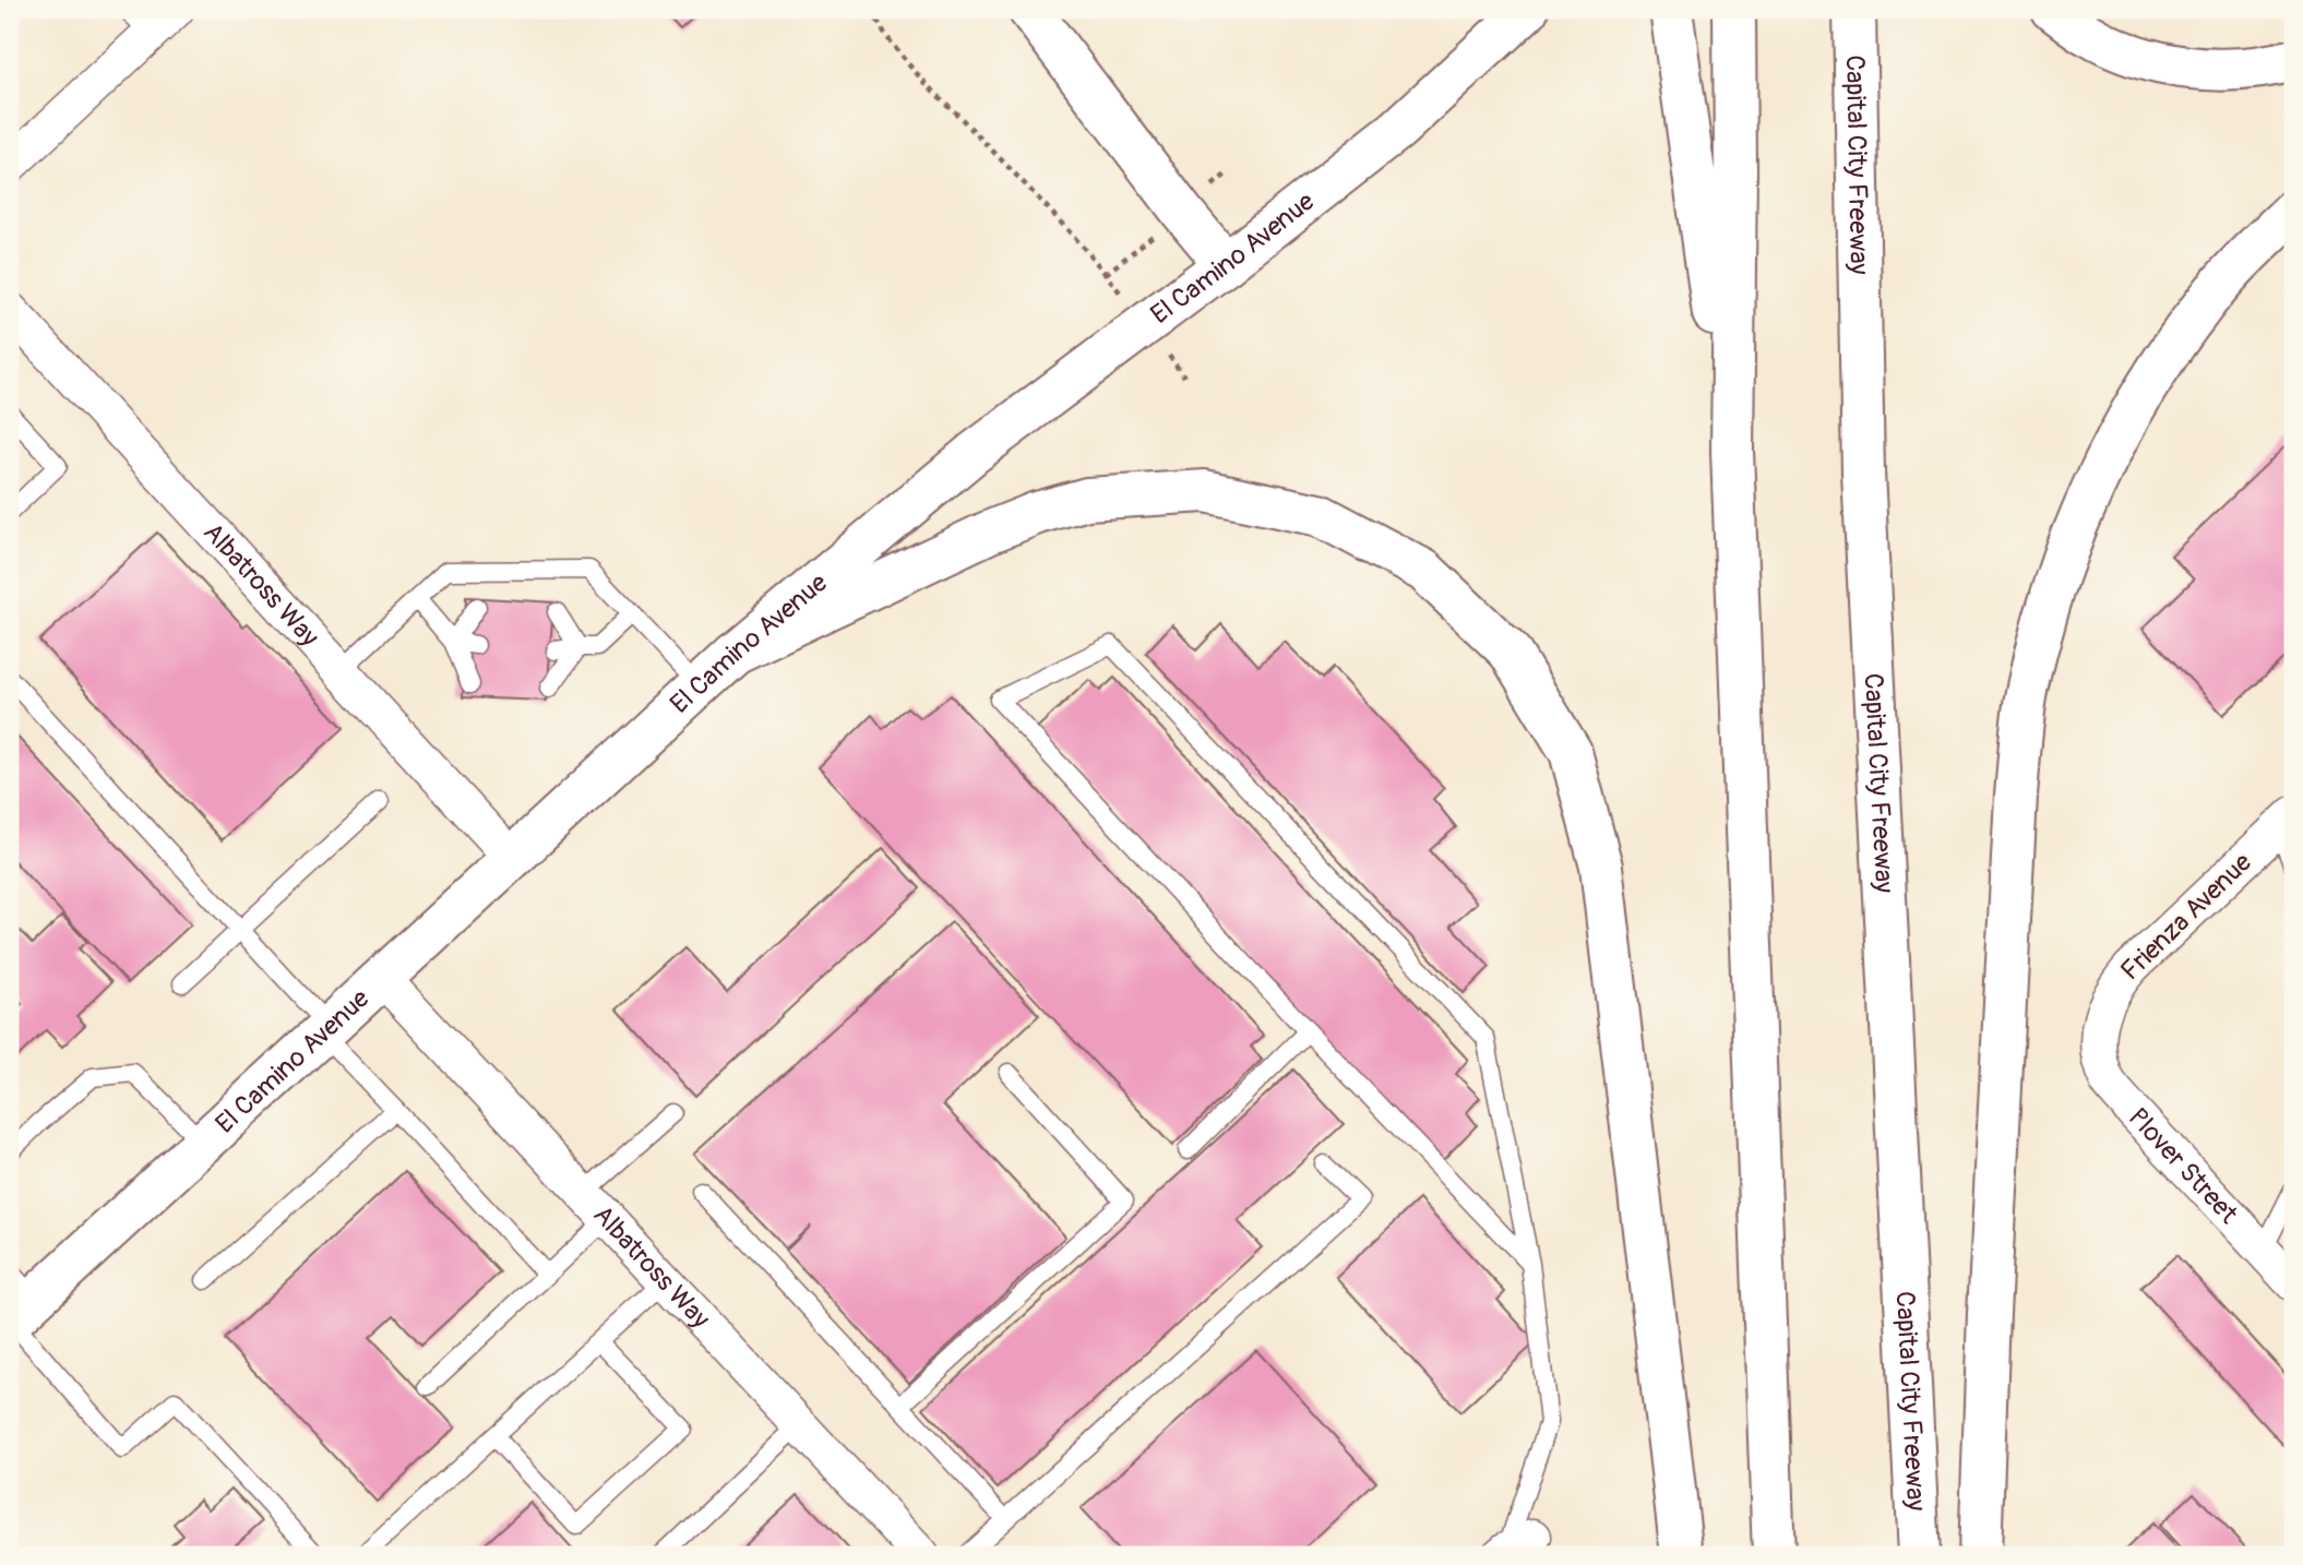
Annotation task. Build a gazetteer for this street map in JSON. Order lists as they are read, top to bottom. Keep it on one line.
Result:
{"streets":{"main road":["Capital City Freeway","El Camino Avenue"],"street":["Albatross Way","Frienza Avenue","Plover Street"]},"crossings":[["El Camino Avenue","Albatross Way"],["Frienza Avenue","Plover Street"]]}
